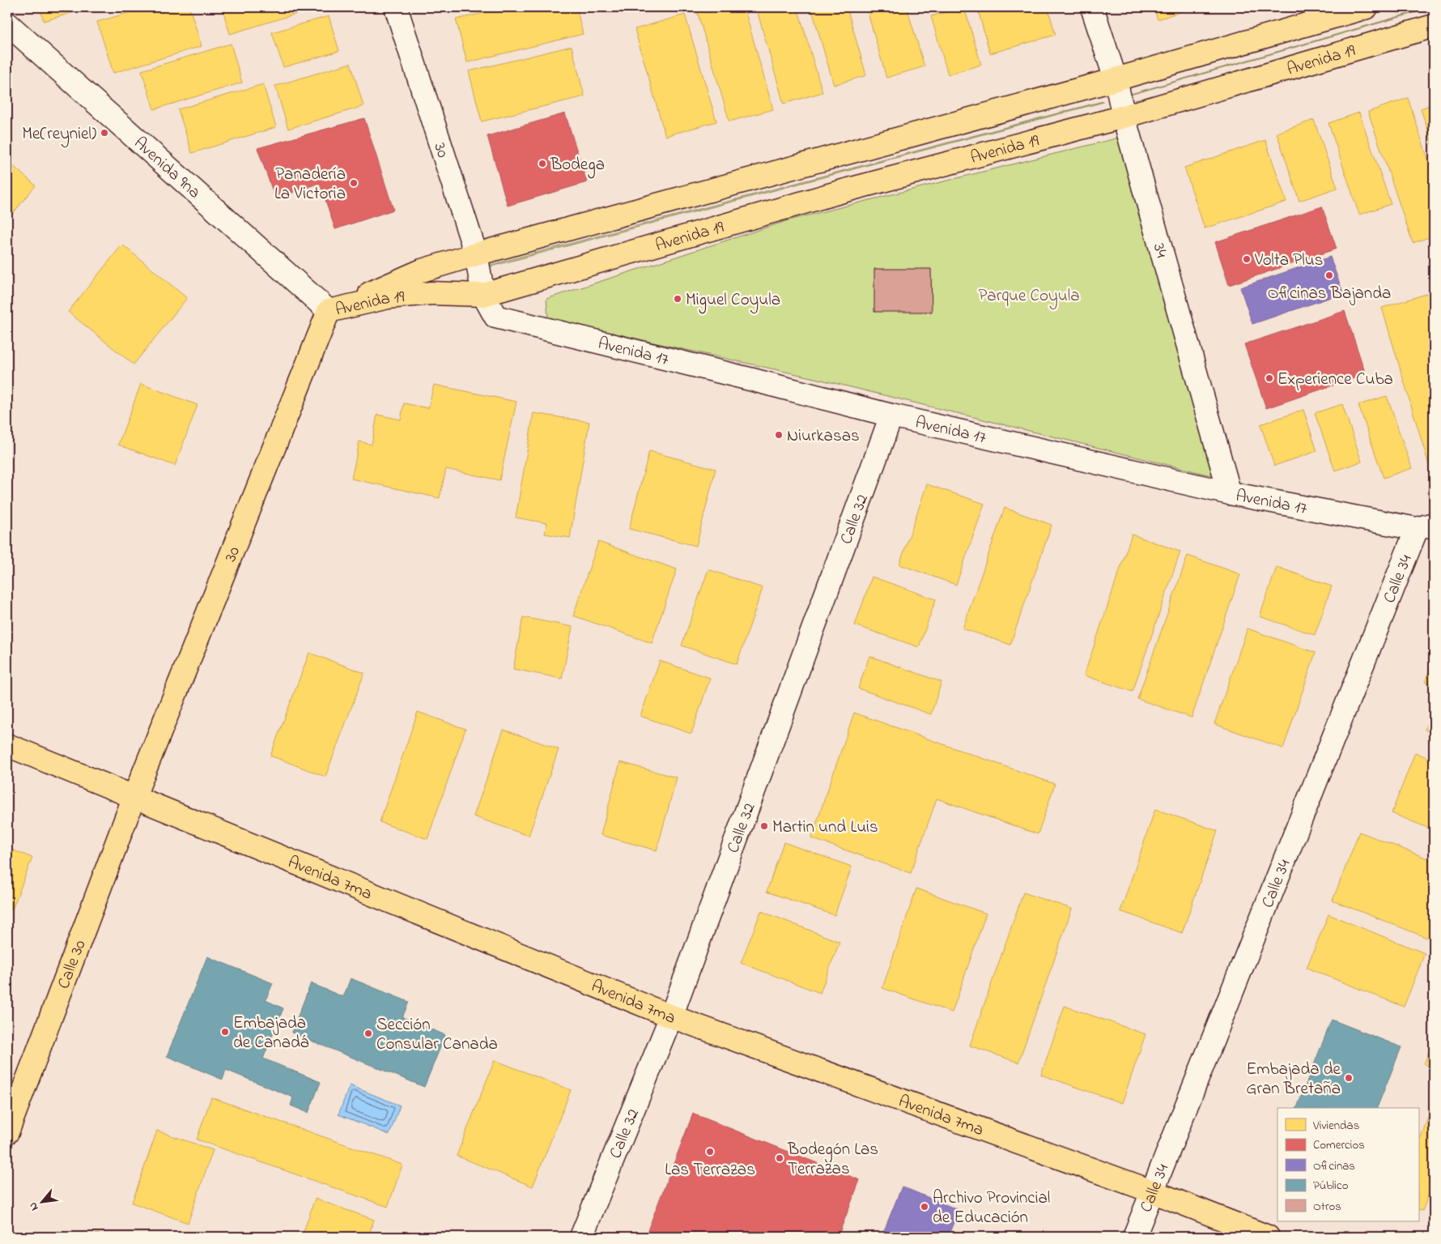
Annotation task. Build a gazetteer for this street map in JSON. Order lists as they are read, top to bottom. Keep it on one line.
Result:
{"streets":{"main road":["Avenida 19","30","Avenida 7ma","Calle 30"],"street":["Avenida 9na","34","Avenida 17","Calle 32","Calle 34"]},"crossings":[["Avenida 19","30"],["Avenida 19","Avenida 9na"],["Avenida 19","34"],["Avenida 19","Avenida 17"],["30","Avenida 9na"],["30","Avenida 17"],["30","Avenida 7ma"],["30","Calle 30"],["34","Avenida 17"],["Avenida 17","Calle 32"],["Avenida 17","Calle 34"],["Calle 32","Avenida 7ma"],["Calle 34","Avenida 7ma"],["Avenida 7ma","Calle 30"]],"parks":["Parque Coyula"],"places":["Me(reyniel)","Bodega","Panadería La Victoria","Volta Plus","Oficinas Bajanda","Miguel Coyula","Experience Cuba","Niurkasas","Martin und Luis","Embajada de Canadá","Sección Consular Canada","Embajada de Gran Bretaña","Las Terrazas","Bodegón Las Terrazas","Archivo Provincial de Educación"],"legend":["Viviendas","Comercios","Oficinas","Público","Otros"],"north":"bottom left"}
